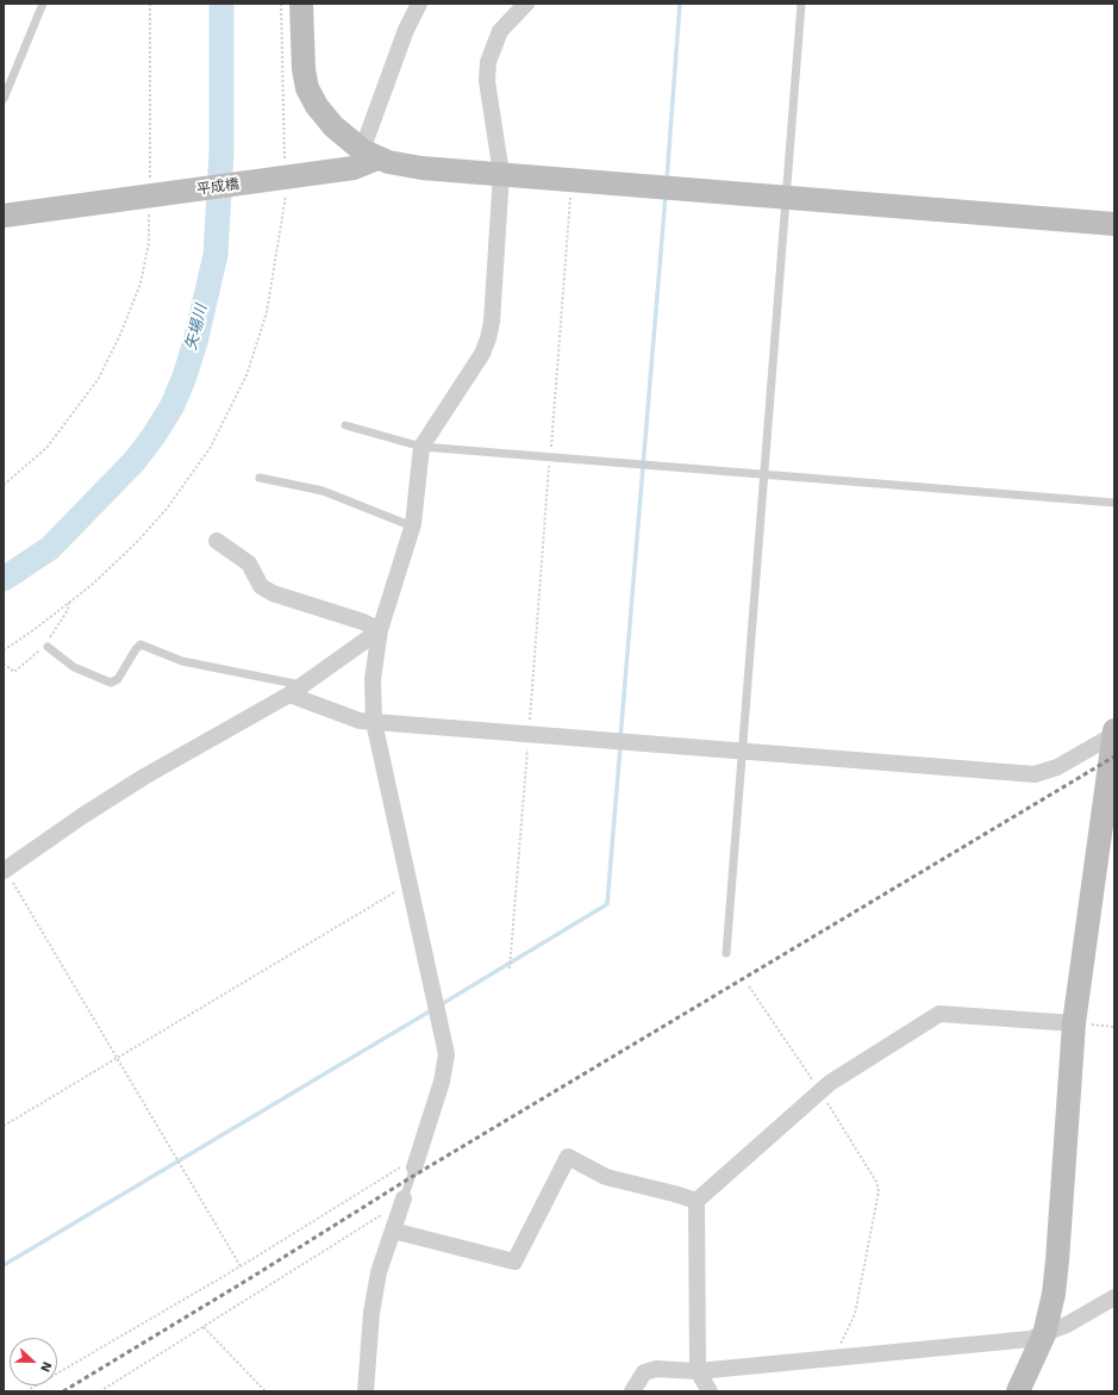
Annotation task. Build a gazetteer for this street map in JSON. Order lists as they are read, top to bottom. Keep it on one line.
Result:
{"streets":{"street":["平成橋"]},"water":["矢場川"],"north":"right"}
